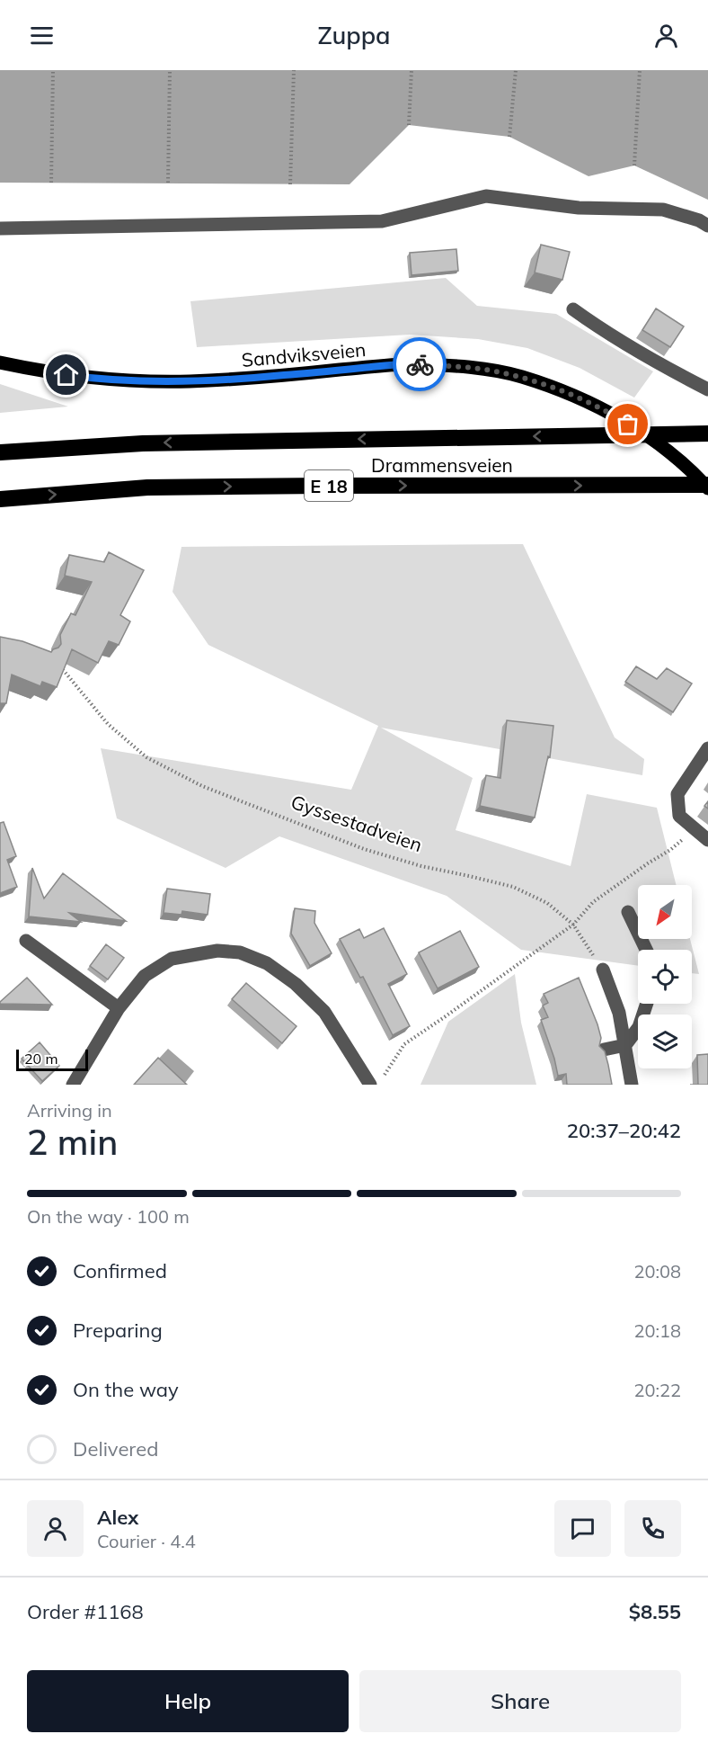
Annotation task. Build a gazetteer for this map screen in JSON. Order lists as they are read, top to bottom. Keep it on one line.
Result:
{"streets":{"highway":["Drammensveien","E 18"],"main road":["Sandviksveien"],"path":["Gyssestadveien"]},"crossings":[["Sandviksveien","Drammensveien"]],"scale_bar":"20 m","north":"bottom left","page":{"header":"Zuppa","scale":"20 m","heading":["2 min","Arriving in","20:37–20:42"],"panel":["Alex","Courier · 4.4","Order #1168","$8.55"],"bar":"On the way · 100 m","list":[["Confirmed","20:08"],["Preparing","20:18"],["On the way","20:22"],"Delivered"],"buttons":["Help","Share"]}}
